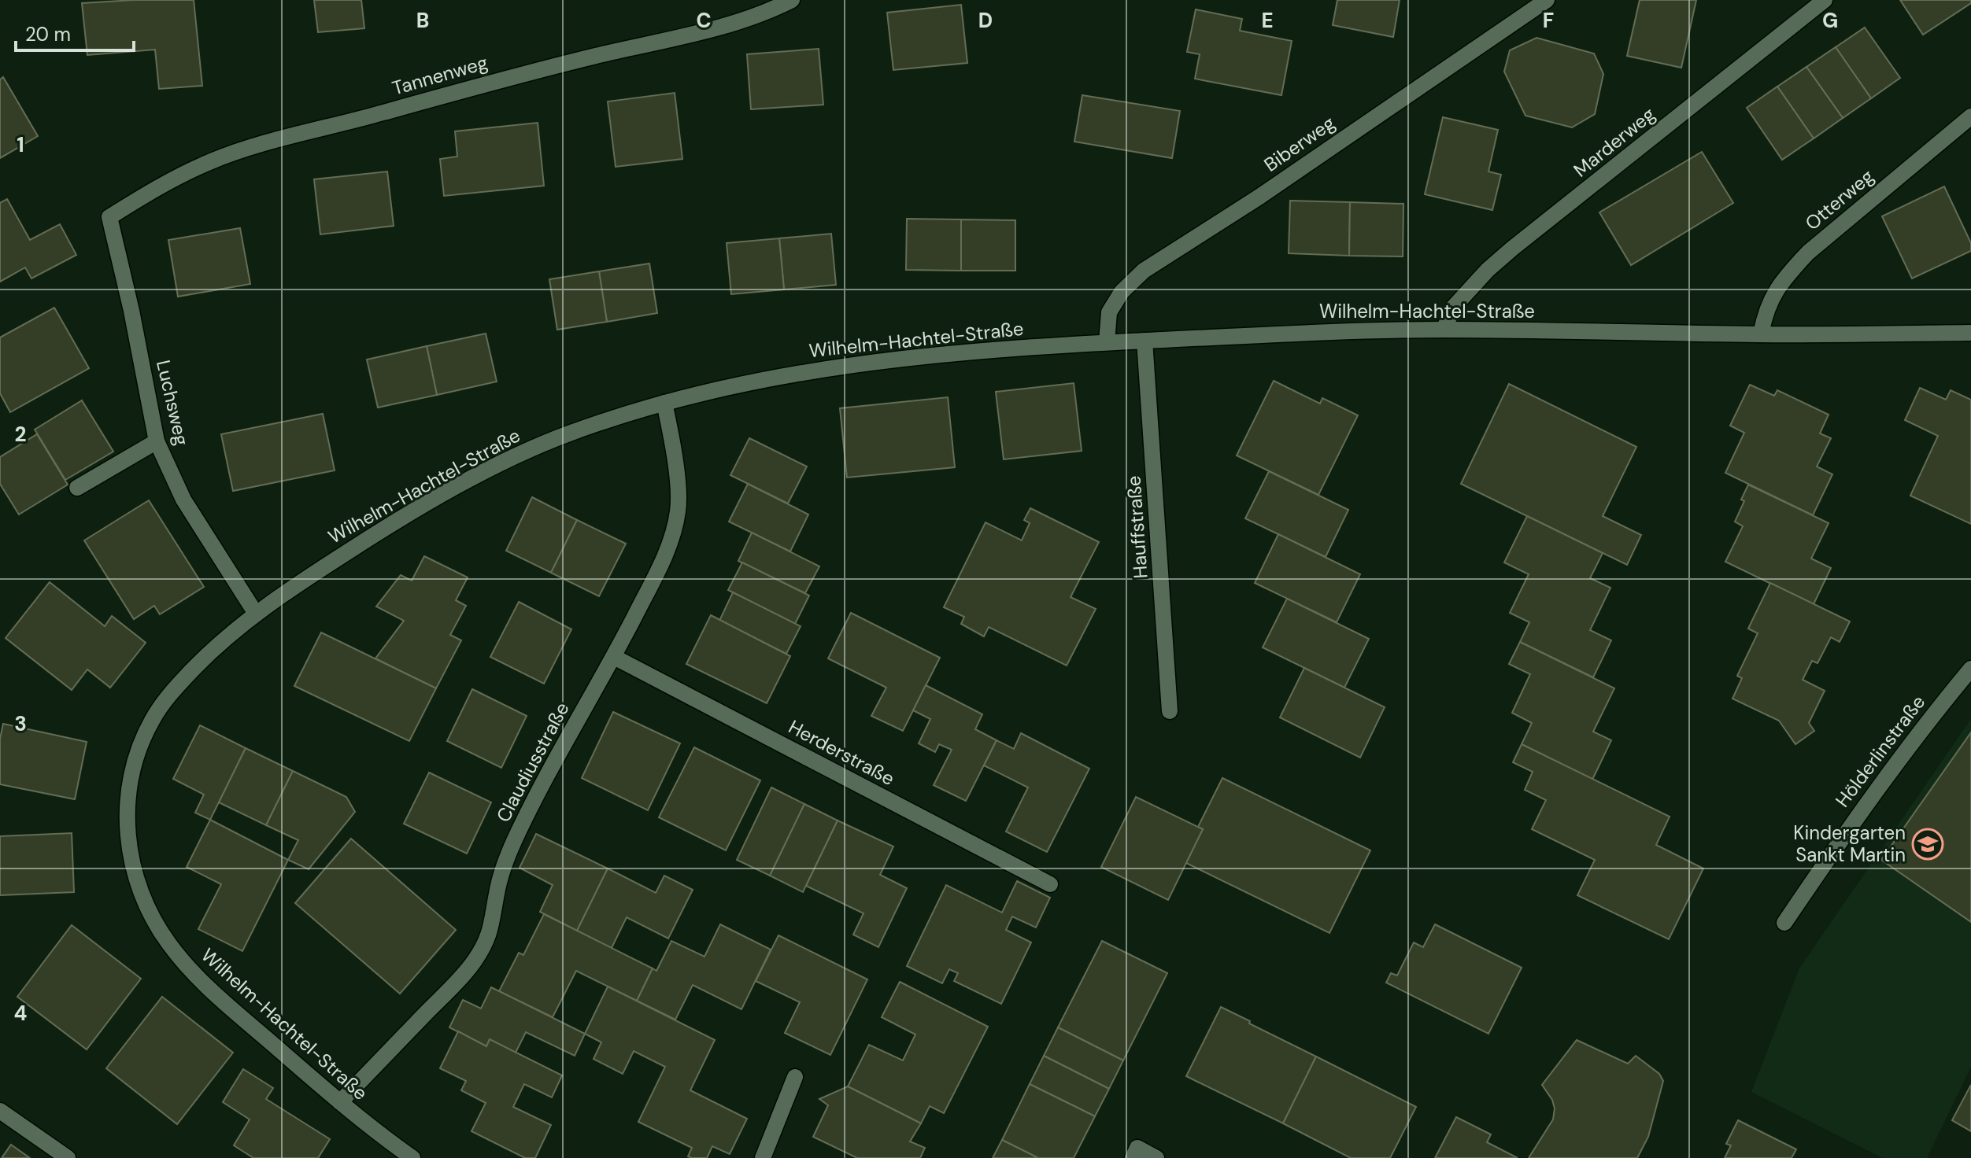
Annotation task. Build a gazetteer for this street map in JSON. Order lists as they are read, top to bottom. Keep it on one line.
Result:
{"streets":{"street":["Tannenweg","Marderweg","Biberweg","Otterweg","Wilhelm-Hachtel-Straße","Luchsweg","Hauffstraße","Hölderlinstraße","Herderstraße","Claudiusstraße"]},"crossings":[["Tannenweg","Luchsweg"],["Marderweg","Wilhelm-Hachtel-Straße"],["Biberweg","Wilhelm-Hachtel-Straße"],["Otterweg","Wilhelm-Hachtel-Straße"],["Wilhelm-Hachtel-Straße","Luchsweg"],["Wilhelm-Hachtel-Straße","Hauffstraße"],["Wilhelm-Hachtel-Straße","Claudiusstraße"],["Herderstraße","Claudiusstraße"]],"places":{"school or university":["Kindergarten Sankt Martin"]},"scale_bar":"20 m","grid":{"columns":["B","C","D","E","F","G"],"rows":["1","2","3","4"]}}
